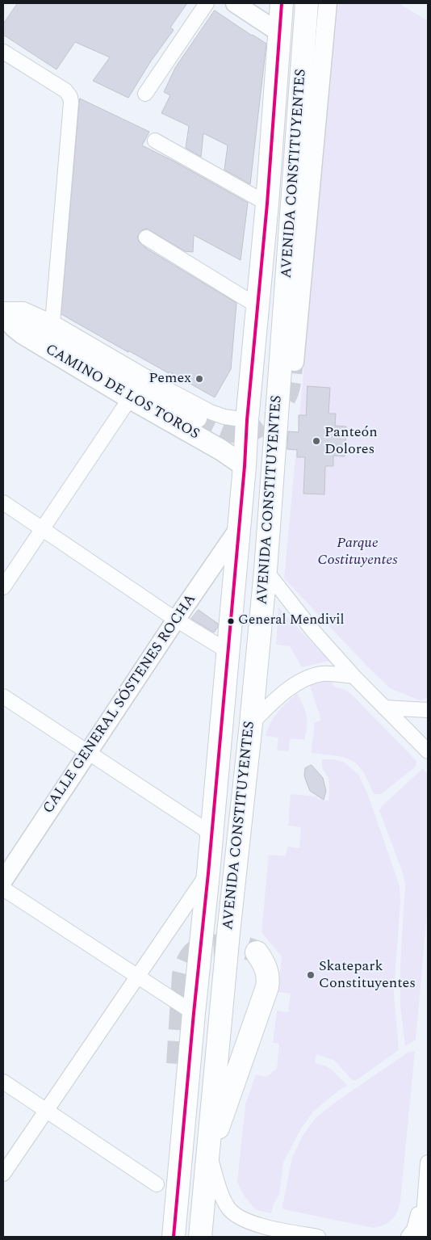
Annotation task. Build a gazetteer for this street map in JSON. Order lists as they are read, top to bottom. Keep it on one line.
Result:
{"streets":{"highway":["AVENIDA CONSTITUYENTES"],"main road":["CAMINO DE LOS TOROS"],"street":["CALLE GENERAL SÓSTENES ROCHA"]},"crossings":[["AVENIDA CONSTITUYENTES","CAMINO DE LOS TOROS"],["AVENIDA CONSTITUYENTES","CALLE GENERAL SÓSTENES ROCHA"]],"parks":["Parque Costituyentes"],"places":["Pemex","Panteón Dolores","General Mendivil","Skatepark Constituyentes"]}
